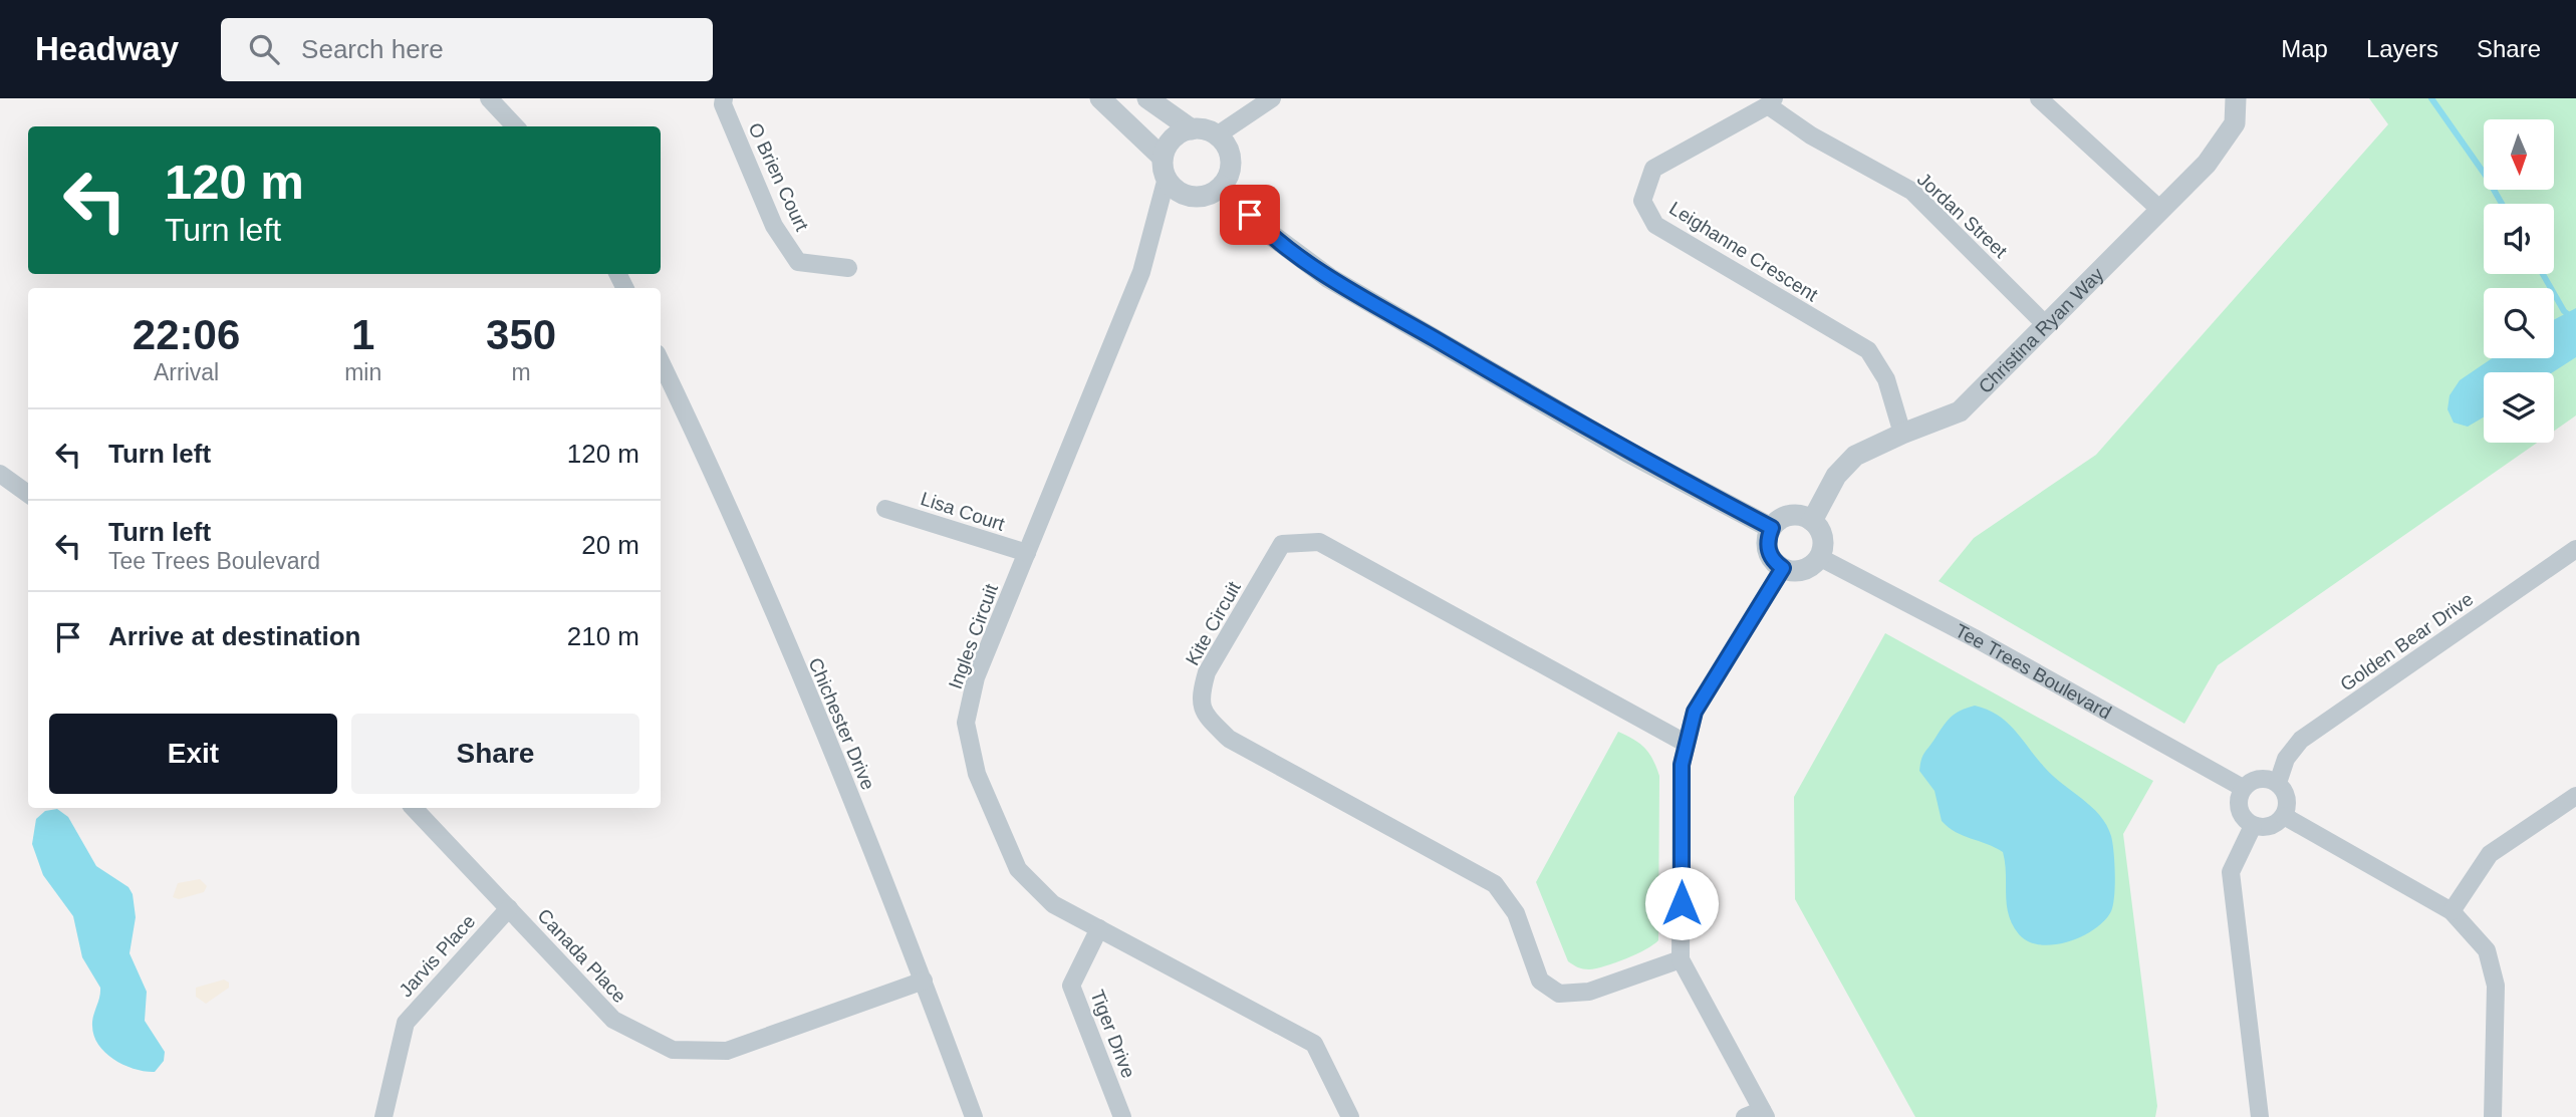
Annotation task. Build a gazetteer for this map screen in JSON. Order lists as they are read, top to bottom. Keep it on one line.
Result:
{"streets":{"street":["O Brien Court","Jordan Street","Leighanne Crescent","Christina Ryan Way","Lisa Court","Kite Circuit","Ingles Circuit","Golden Bear Drive","Tee Trees Boulevard","Chichester Drive","Jarvis Place","Canada Place","Tiger Drive"]},"crossings":[["Jordan Street","Leighanne Crescent"],["Jordan Street","Christina Ryan Way"],["Leighanne Crescent","Christina Ryan Way"],["Christina Ryan Way","Tee Trees Boulevard"],["Lisa Court","Ingles Circuit"],["Ingles Circuit","Tiger Drive"],["Golden Bear Drive","Tee Trees Boulevard"],["Chichester Drive","Canada Place"],["Jarvis Place","Canada Place"]],"north":"bottom","page":{"header":"Headway","search":"Search here","nav":["Map","Layers","Share"],"turn":["120 m","Turn left"],"eta":["22:06","Arrival","1","min","350","m"],"list":[{"name":"Turn left","value":"120 m"},{"name":"Turn left","note":"Tee Trees Boulevard","value":"20 m"},{"name":"Arrive at destination","value":"210 m"}],"buttons":["Exit","Share"]}}
